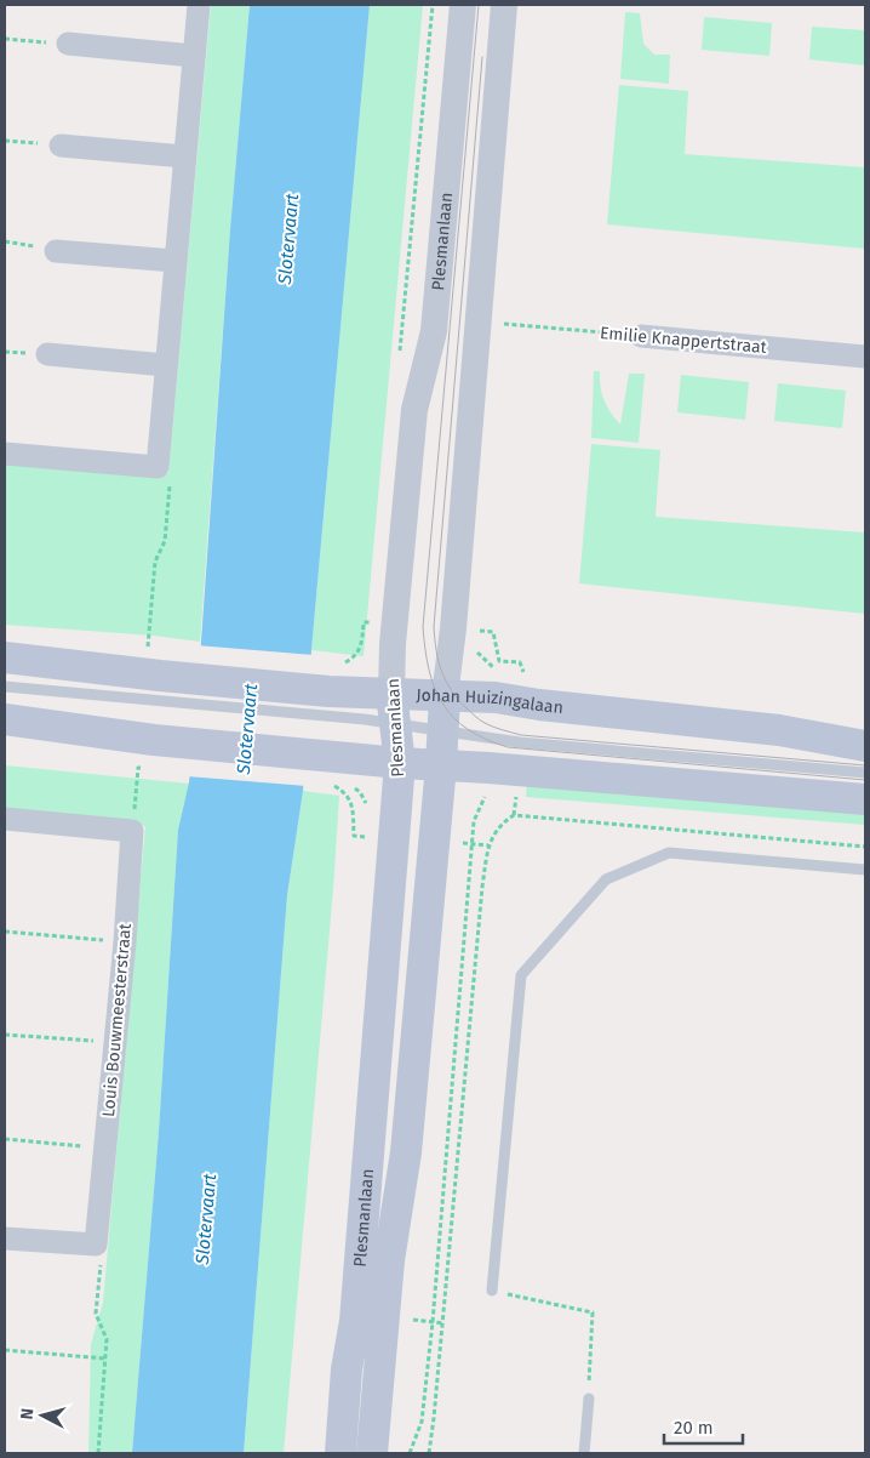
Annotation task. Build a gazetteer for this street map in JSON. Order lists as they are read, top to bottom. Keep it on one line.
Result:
{"streets":{"main road":["Plesmanlaan","Johan Huizingalaan"],"street":["Emilie Knappertstraat","Louis Bouwmeesterstraat"]},"crossings":[["Plesmanlaan","Johan Huizingalaan"]],"water":["Slotervaart"],"scale_bar":"20 m","north":"left"}
